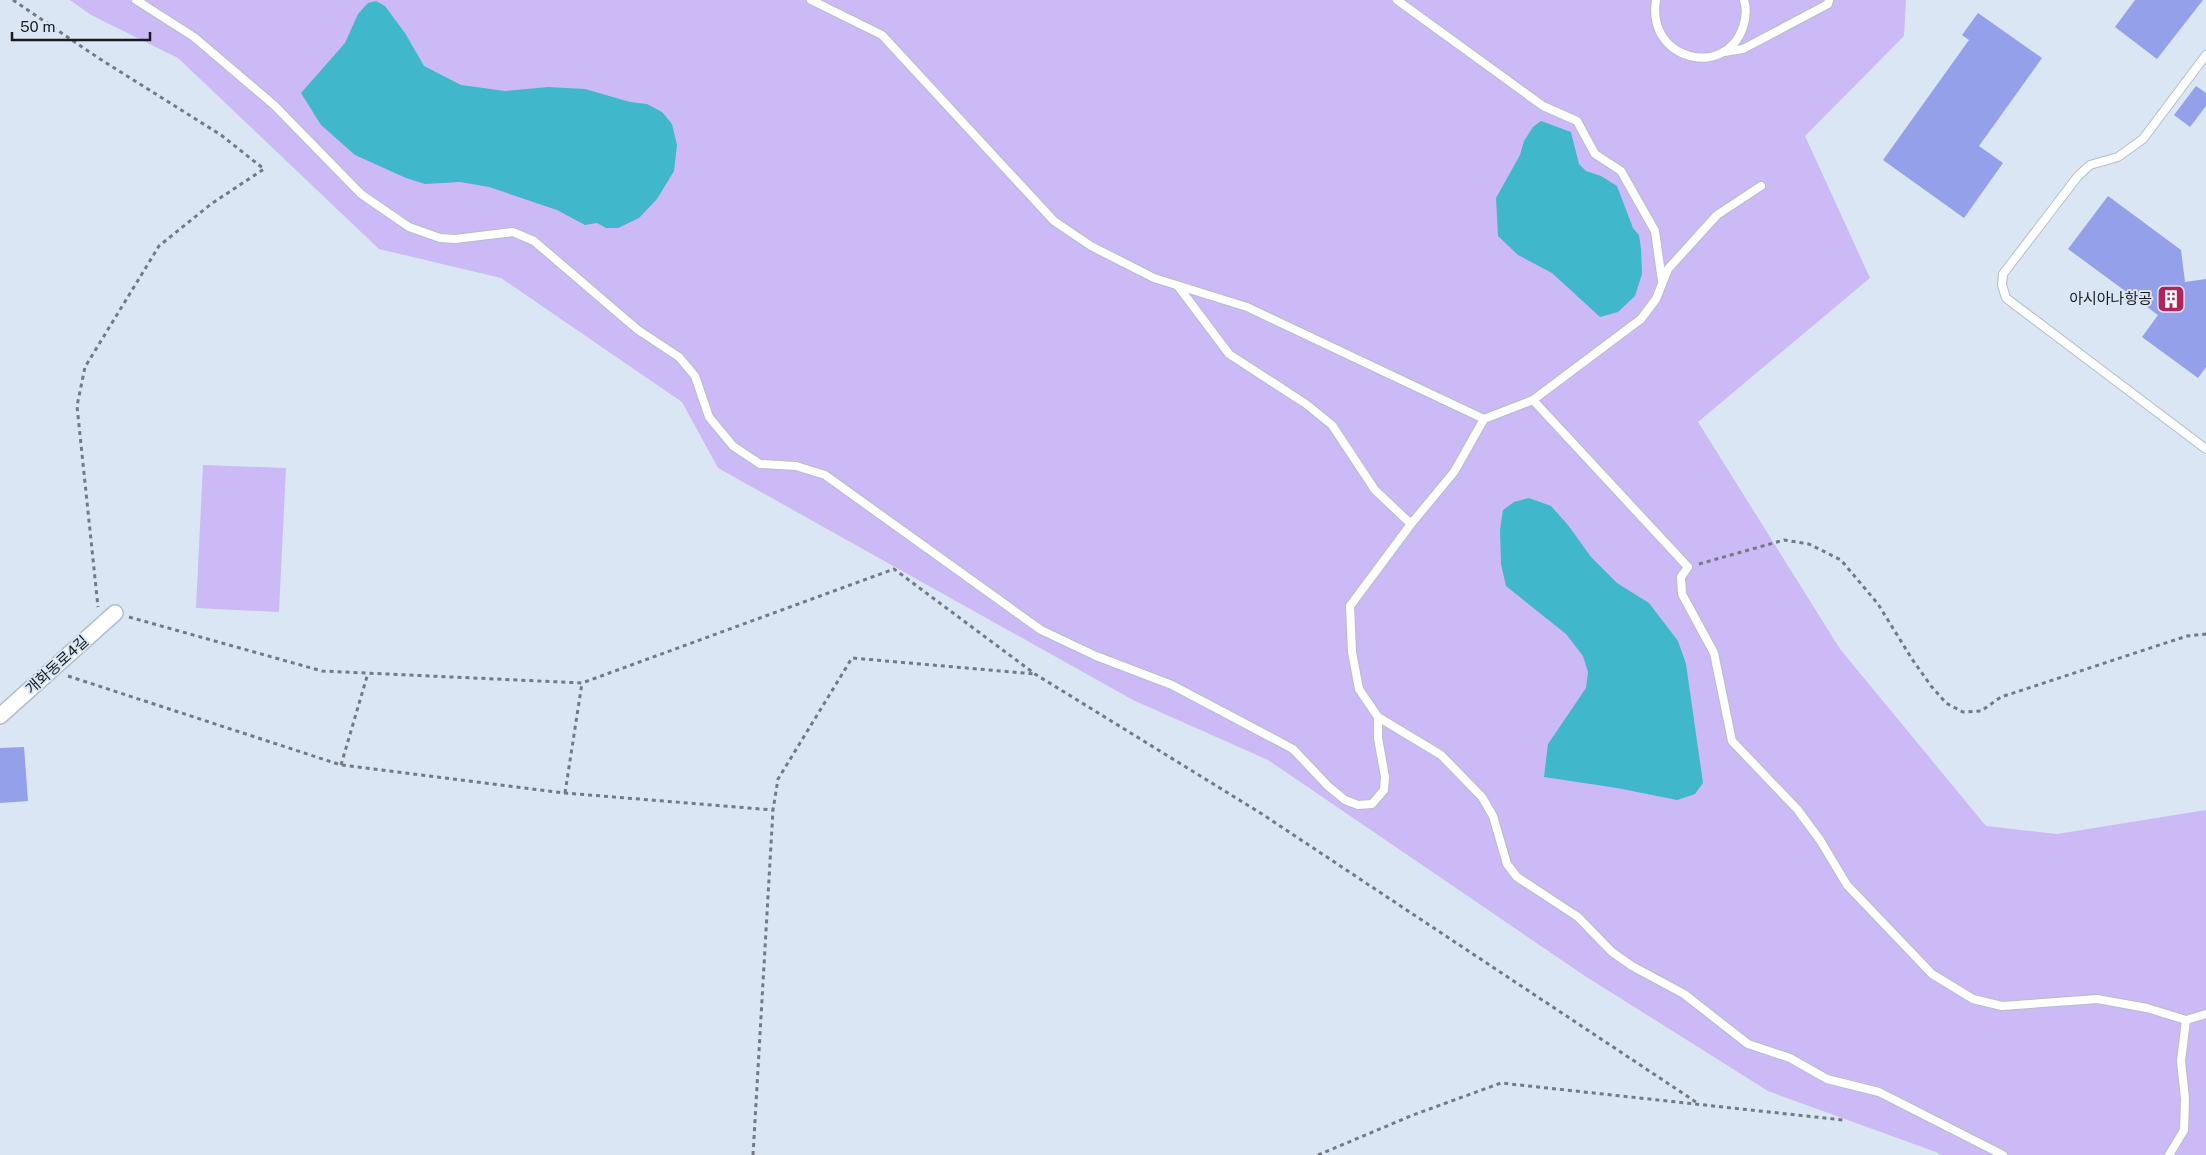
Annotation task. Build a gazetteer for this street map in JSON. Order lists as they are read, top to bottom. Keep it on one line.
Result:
{"streets":{"street":["개화동로4길"]},"places":{"building":["아시아나항공"]},"scale_bar":"50 m"}
